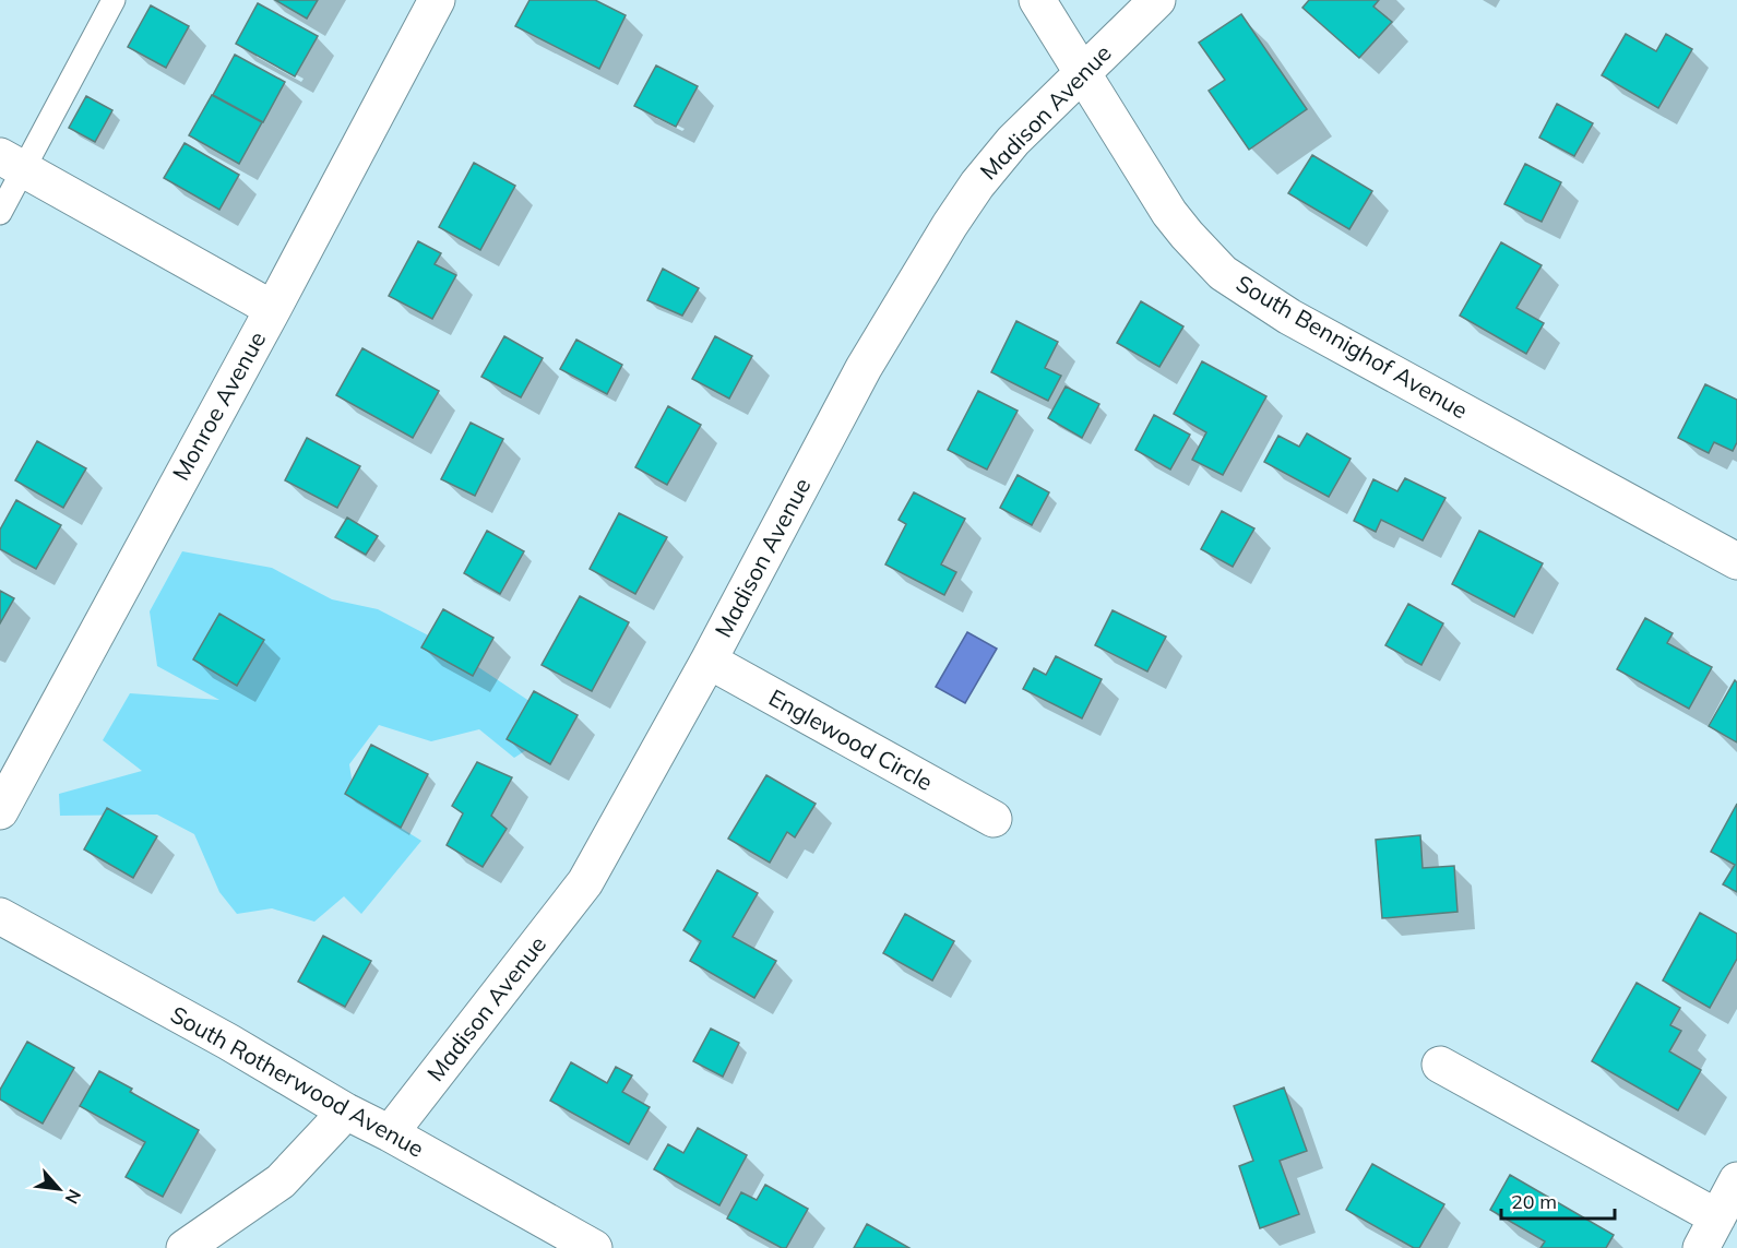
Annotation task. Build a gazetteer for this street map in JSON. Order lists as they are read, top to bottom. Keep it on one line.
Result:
{"streets":{"street":["Madison Avenue","South Bennighof Avenue","Monroe Avenue","Englewood Circle","South Rotherwood Avenue"]},"crossings":[["Madison Avenue","South Bennighof Avenue"],["Madison Avenue","Englewood Circle"],["Madison Avenue","South Rotherwood Avenue"]],"scale_bar":"20 m","north":"bottom right"}
